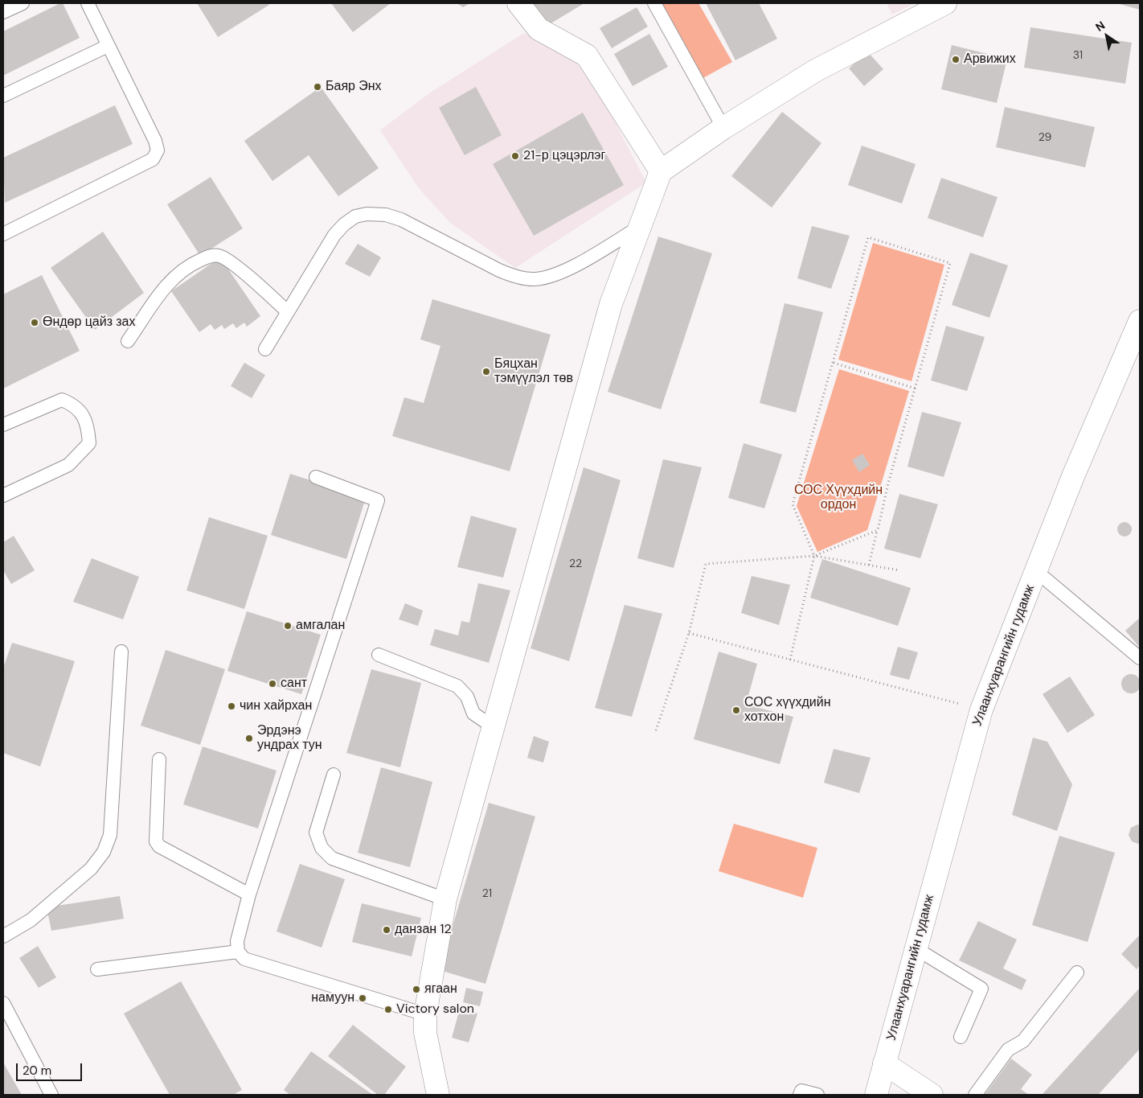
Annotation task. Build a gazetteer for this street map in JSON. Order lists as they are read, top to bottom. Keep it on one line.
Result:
{"streets":{"street":["Улаанхуарангийн гудамж"]},"parks":["СОС Хүүхдийн ордон"],"places":["Арвижих","Баяр Энх","21-р цэцэрлэг","Өндөр цайз зах","Бяцхан тэмүүлэл төв","амгалан","сант","чин хайрхан","СОС хүүхдийн хотхон","Эрдэнэ ундрах тун","данзан 12","ягаан","намуун","Victory salon"],"house_numbers":["31","29","22","21"],"scale_bar":"20 m","north":"top left"}
